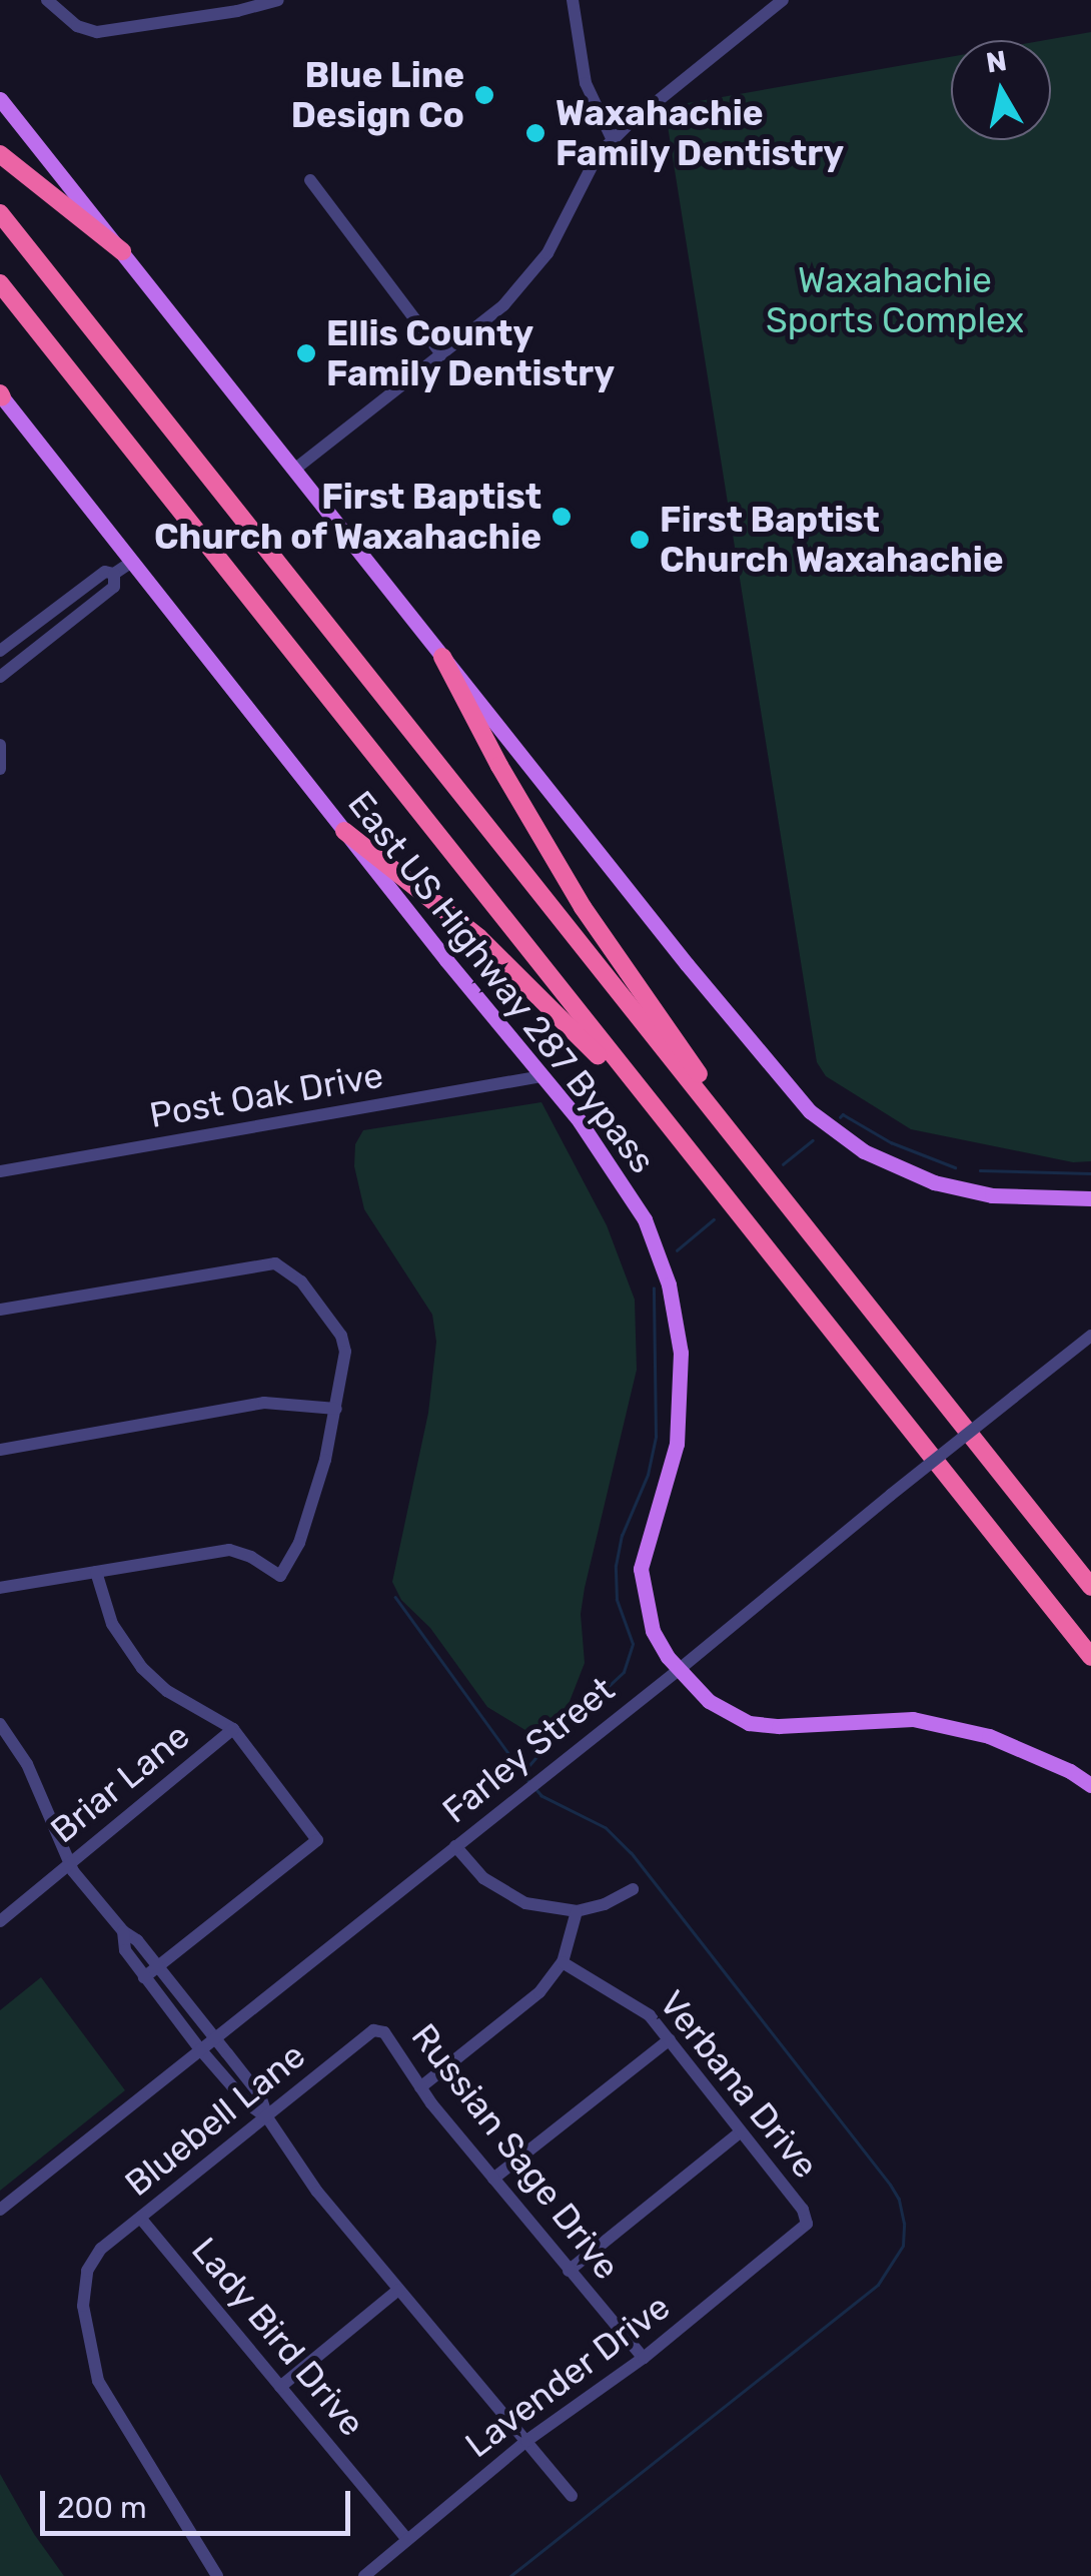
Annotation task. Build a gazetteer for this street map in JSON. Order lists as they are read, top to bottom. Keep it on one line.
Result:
{"streets":{"main road":["East US Highway 287 Bypass"],"street":["Post Oak Drive","Farley Street","Briar Lane","Verbana Drive","Bluebell Lane","Russian Sage Drive","Lady Bird Drive","Lavender Drive"]},"crossings":[["East US Highway 287 Bypass","Post Oak Drive"],["East US Highway 287 Bypass","Farley Street"],["Verbana Drive","Lavender Drive"],["Bluebell Lane","Russian Sage Drive"],["Bluebell Lane","Lady Bird Drive"],["Russian Sage Drive","Lavender Drive"],["Lady Bird Drive","Lavender Drive"]],"parks":["Waxahachie Sports Complex"],"places":["Blue Line Design Co","Waxahachie Family Dentistry","Ellis County Family Dentistry","First Baptist Church of Waxahachie","First Baptist Church Waxahachie"],"scale_bar":"200 m","north":"top"}
